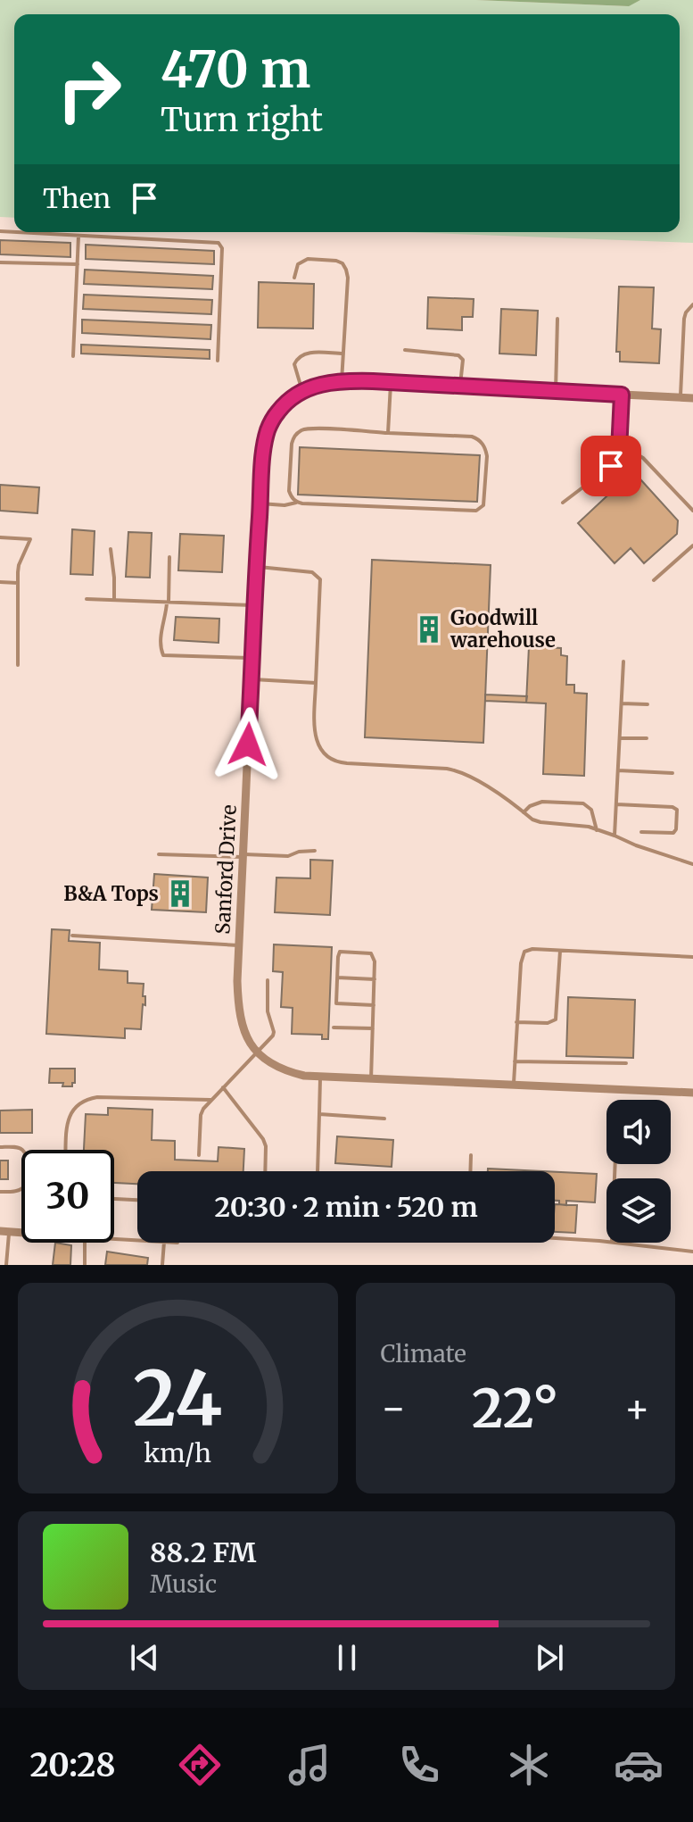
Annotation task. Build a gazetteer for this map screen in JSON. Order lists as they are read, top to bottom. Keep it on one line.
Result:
{"streets":{"street":["Sanford Drive"]},"places":{"building":["Goodwill warehouse","B&A Tops"]},"page":{"turn":["470 m","Turn right"],"then":"Then","limit":"30","trip":"20:30 · 2 min · 520 m","tile":"Climate","heat":["−","22°","+"],"song":["88.2 FM","Music"],"tabs":"20:28","gauge":["24","km/h"]}}
